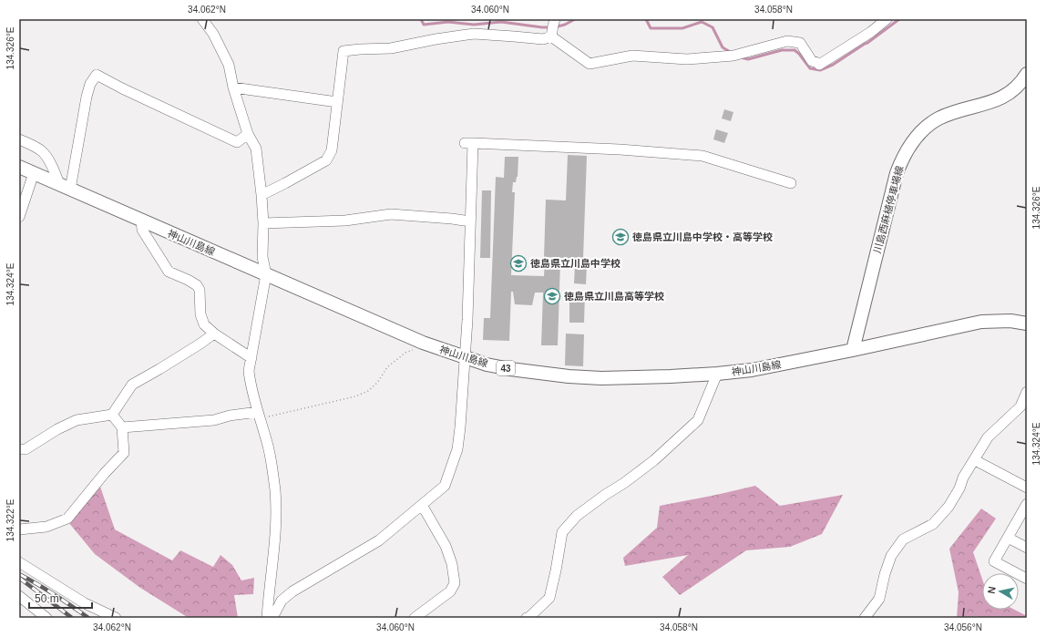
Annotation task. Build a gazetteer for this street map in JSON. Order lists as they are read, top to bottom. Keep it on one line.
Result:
{"streets":{"main road":["川島西麻植停車場線","神山川島線","43"]},"crossings":[["川島西麻植停車場線","神山川島線"]],"places":{"school or university":["徳島県立川島中学校・高等学校","徳島県立川島中学校","徳島県立川島高等学校"]},"scale_bar":"50 m","north":"left","coordinates":["34.062°N","34.060°N","34.058°N","134.326°E","134.324°E","134.322°E","34.056°N"]}
